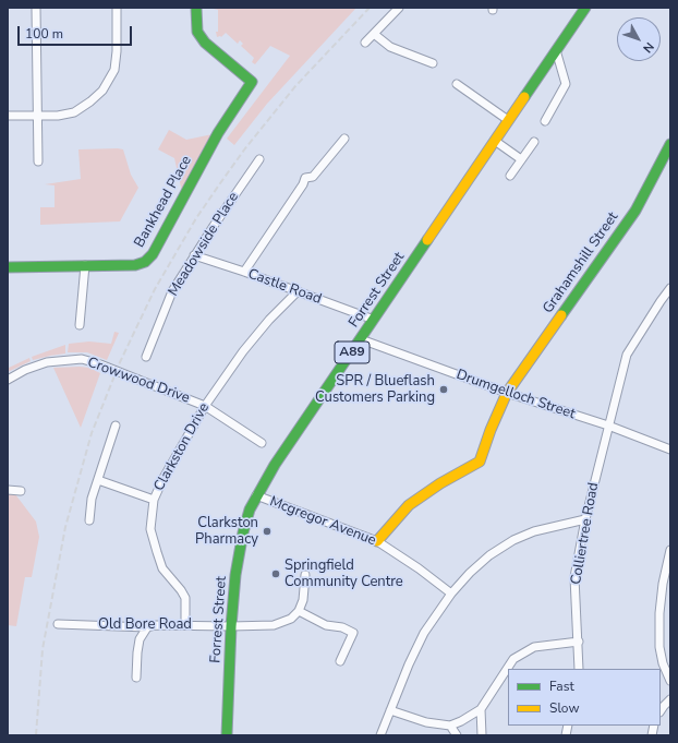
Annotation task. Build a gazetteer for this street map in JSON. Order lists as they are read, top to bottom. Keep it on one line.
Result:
{"streets":{"street":["Bankhead Place","Meadowside Place","Grahamshill Street","Castle Road","Forrest Street","A89","Crowwood Drive","Drumgelloch Street","Clarkston Drive","Mcgregor Avenue","Colliertree Road","Old Bore Road"]},"crossings":[["Meadowside Place","Castle Road"],["Grahamshill Street","Drumgelloch Street"],["Grahamshill Street","Mcgregor Avenue"],["Castle Road","Forrest Street"],["Castle Road","Clarkston Drive"],["Forrest Street","Drumgelloch Street"],["Forrest Street","Mcgregor Avenue"],["Forrest Street","Old Bore Road"],["Crowwood Drive","Clarkston Drive"],["Drumgelloch Street","Colliertree Road"],["Clarkston Drive","Old Bore Road"]],"places":["SPR / Blueflash Customers Parking","Clarkston Pharmacy","Springfield Community Centre"],"legend":["Fast","Slow"],"scale_bar":"100 m","north":"bottom right"}
